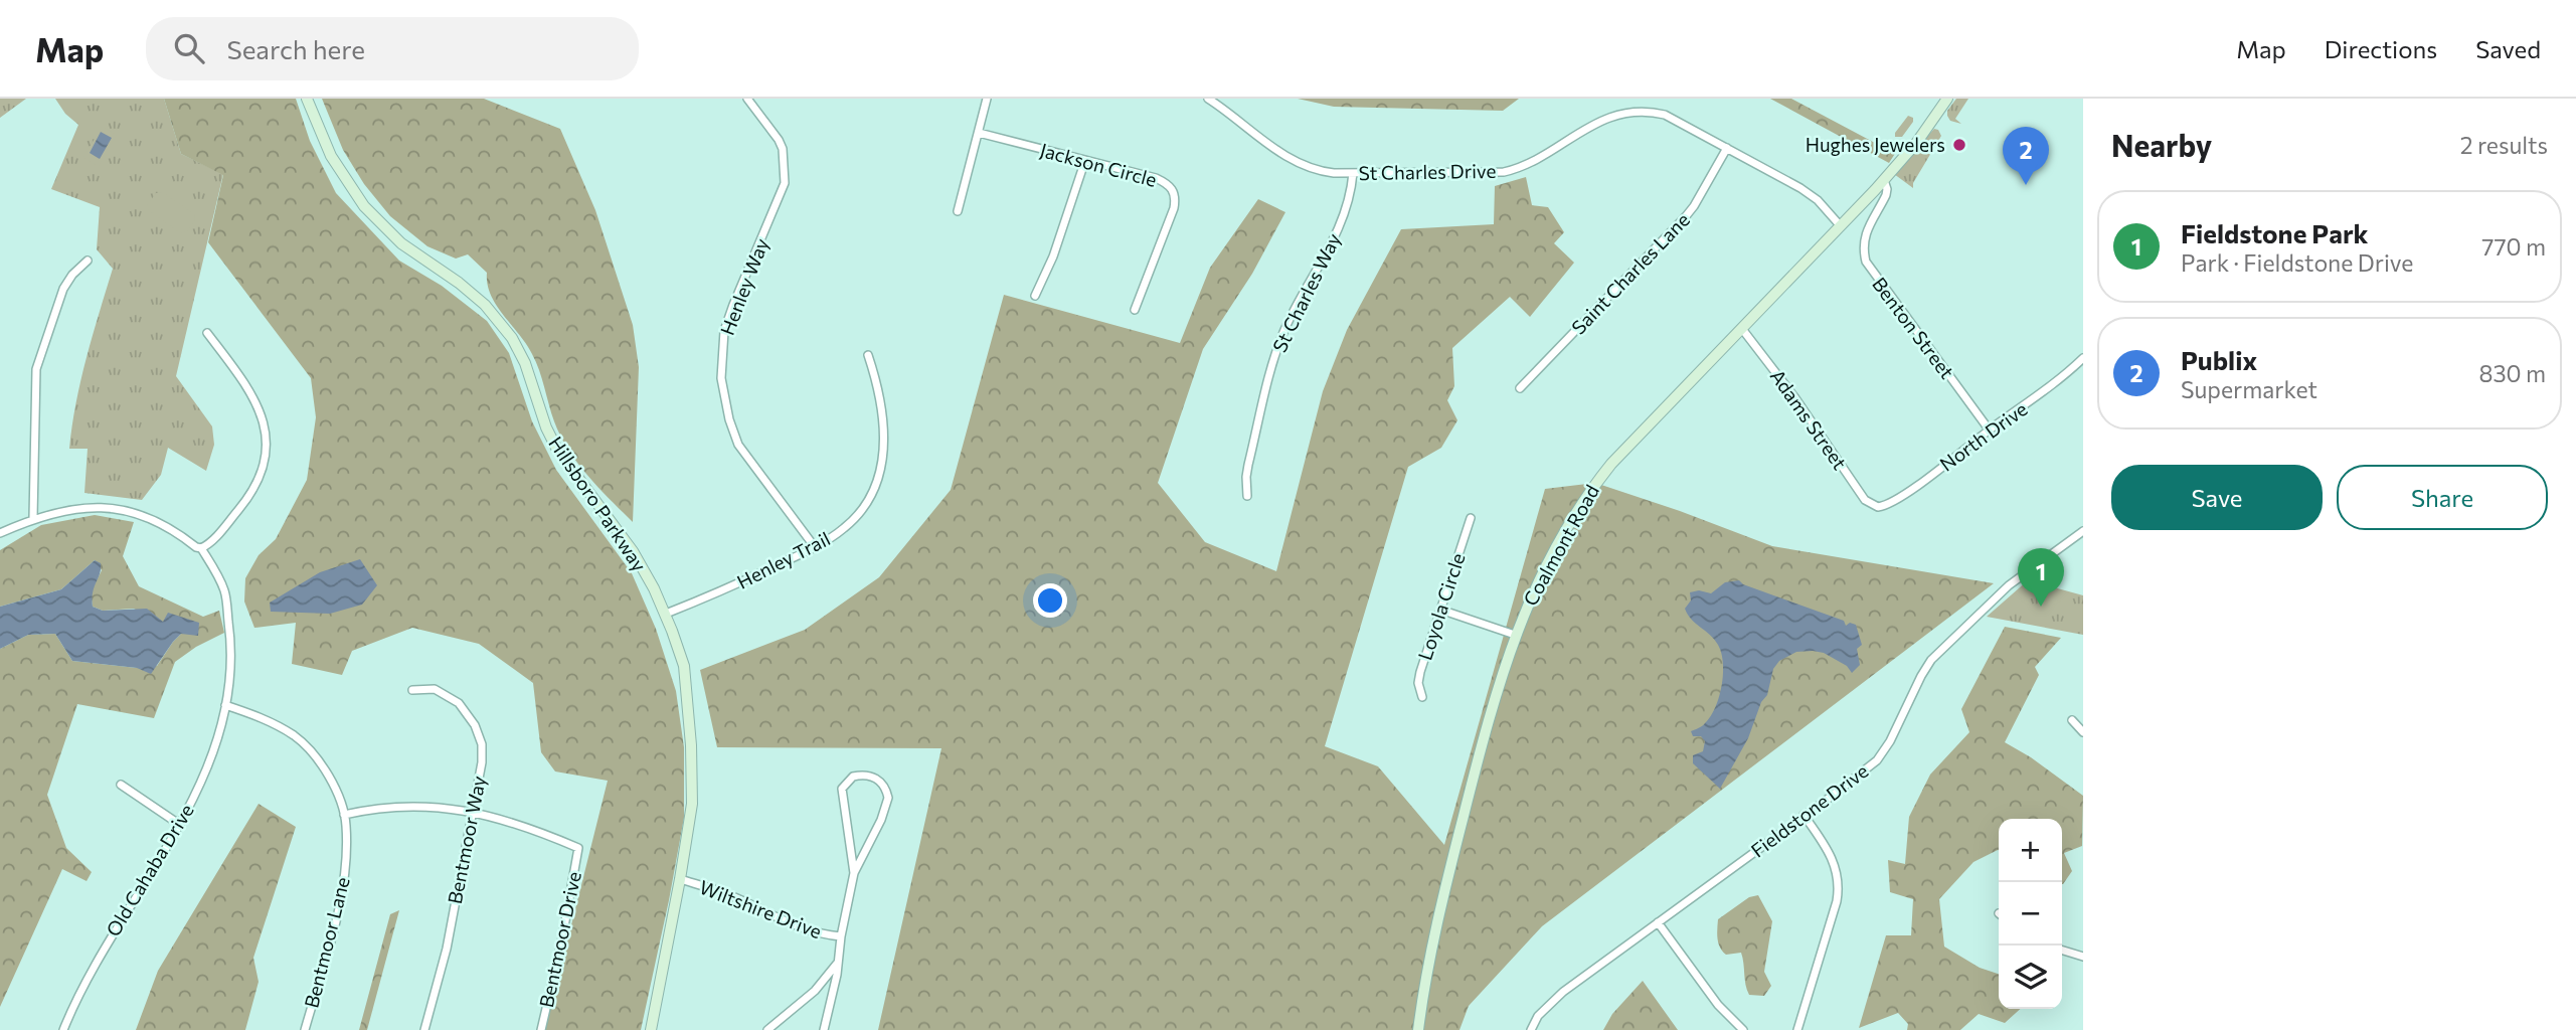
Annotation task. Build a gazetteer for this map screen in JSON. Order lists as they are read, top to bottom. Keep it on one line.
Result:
{"streets":{"street":["Jackson Circle","St Charles Drive","Saint Charles Lane","Henley Way","St Charles Way","Benton Street","Adams Street","North Drive","Hillsboro Parkway","Coalmont Road","Henley Trail","Loyola Circle","Fieldstone Drive","Bentmoor Way","Old Cahaba Drive","Wiltshire Drive","Bentmoor Drive","Bentmoor Lane"]},"crossings":[["St Charles Drive","Saint Charles Lane"],["St Charles Drive","St Charles Way"],["St Charles Drive","Coalmont Road"],["Henley Way","Henley Trail"],["Benton Street","North Drive"],["Benton Street","Coalmont Road"],["Adams Street","North Drive"],["Adams Street","Coalmont Road"],["Hillsboro Parkway","Henley Trail"],["Hillsboro Parkway","Wiltshire Drive"],["Bentmoor Way","Bentmoor Drive"],["Old Cahaba Drive","Bentmoor Lane"]],"places":["Hughes Jewelers"],"page":{"header":"Map","search":"Search here","nav":["Map","Directions","Saved"],"heading":["Nearby","2 results"],"pins":["2","1"],"list":[{"mark":"1","name":"Fieldstone Park","note":"Park · Fieldstone Drive","value":"770 m"},{"mark":"2","name":"Publix","note":"Supermarket","value":"830 m"}],"buttons":["Save","Share"],"map_buttons":["+","−"]}}
